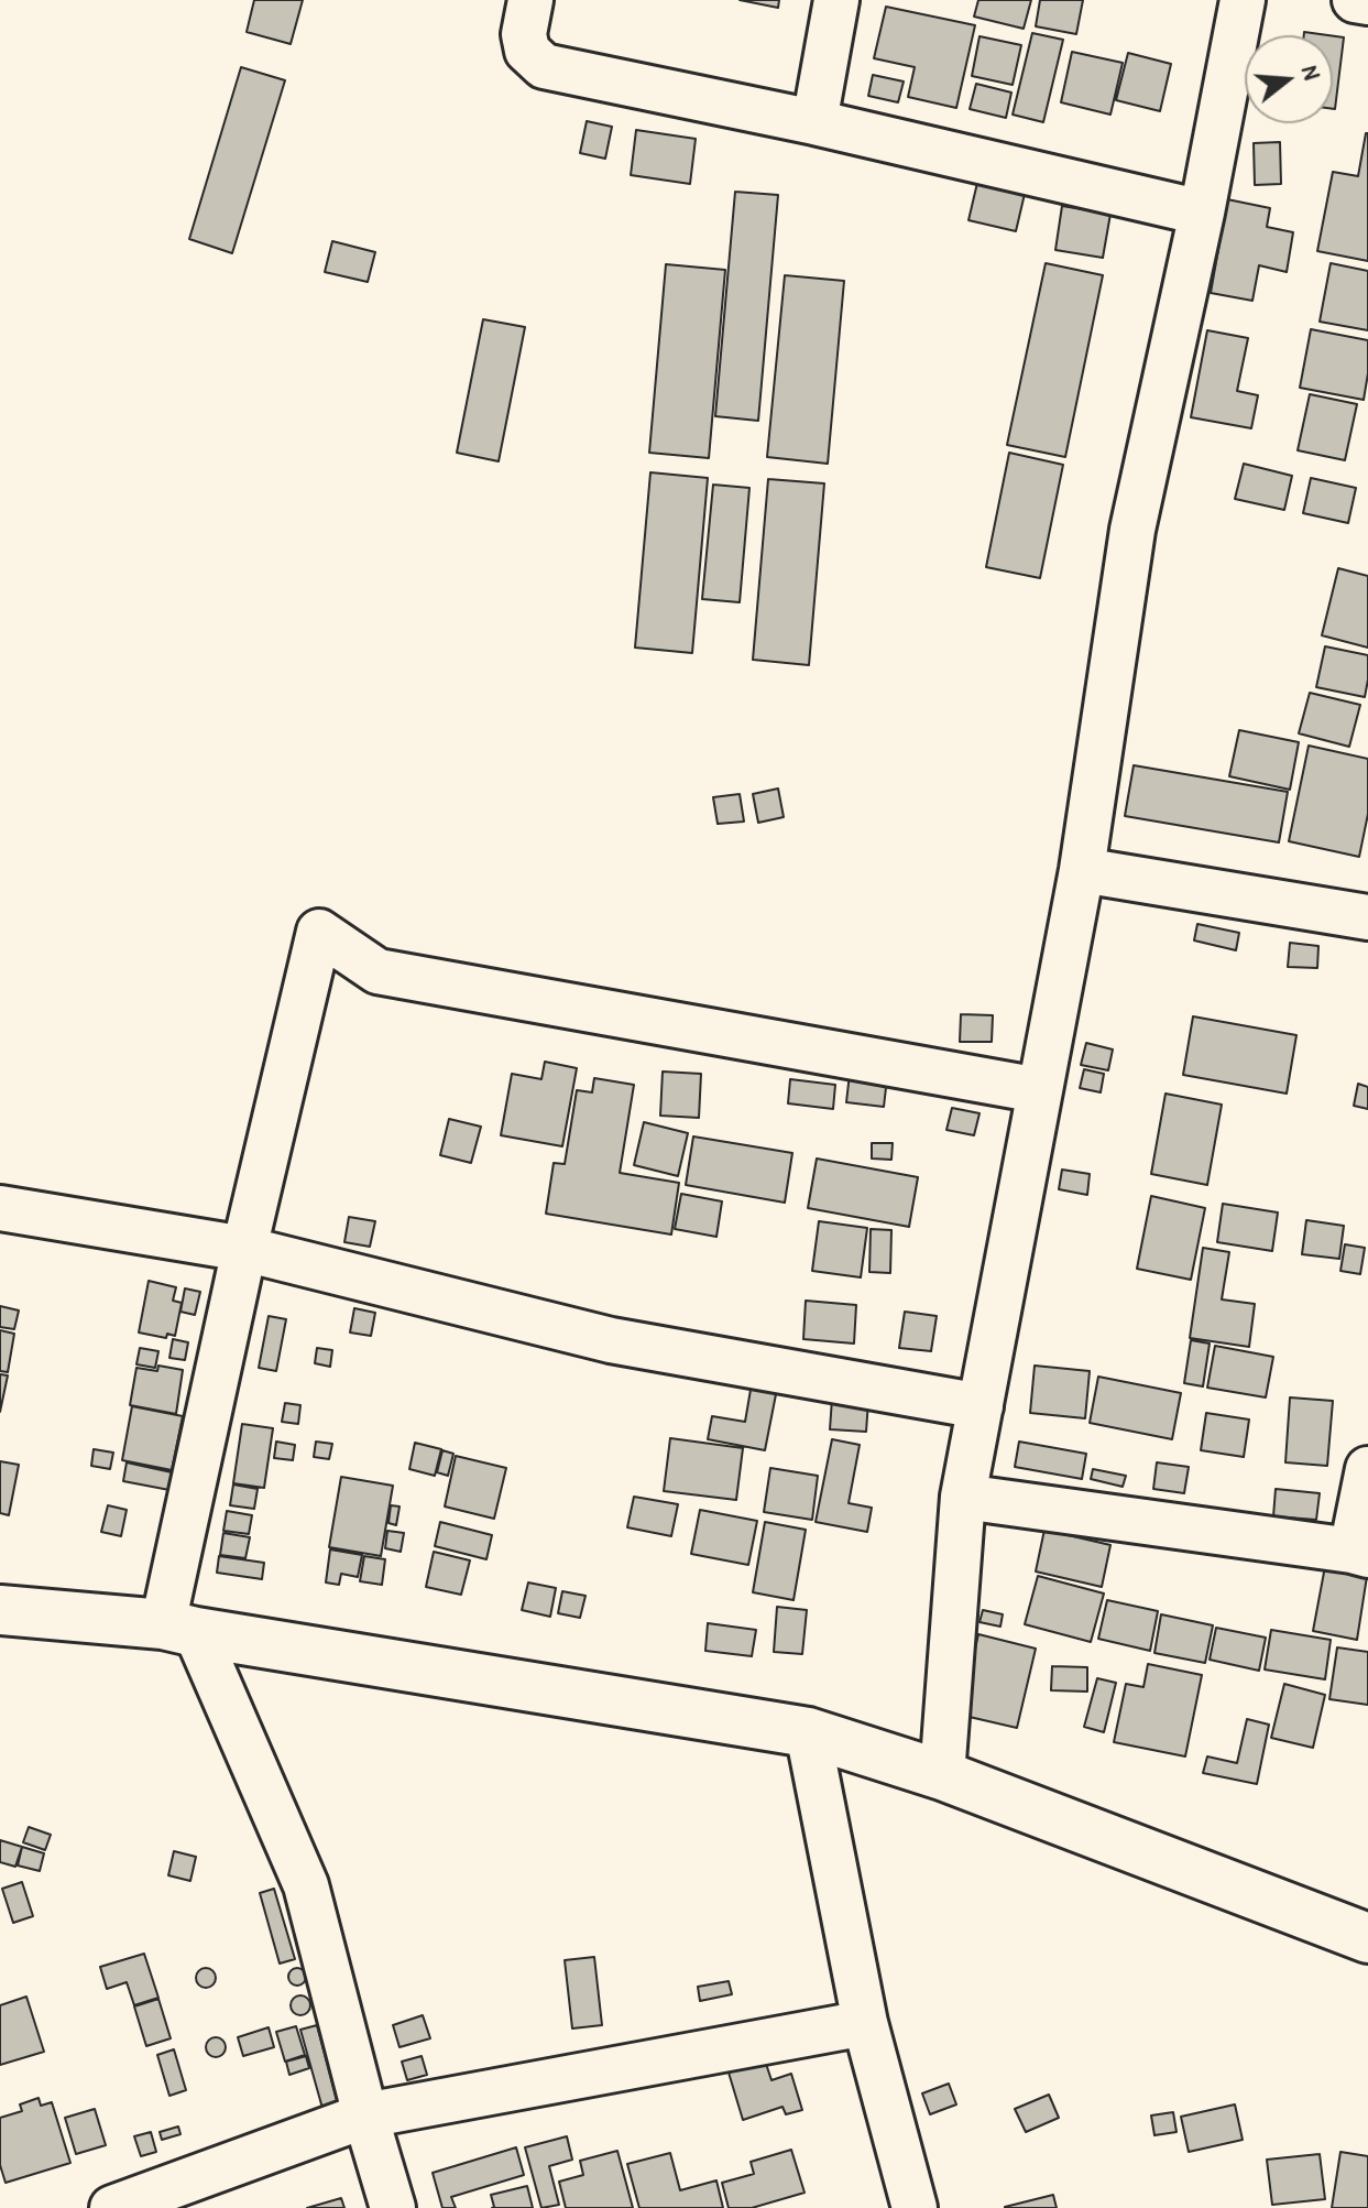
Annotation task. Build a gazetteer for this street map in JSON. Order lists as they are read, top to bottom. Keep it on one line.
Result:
{"north":"right"}
